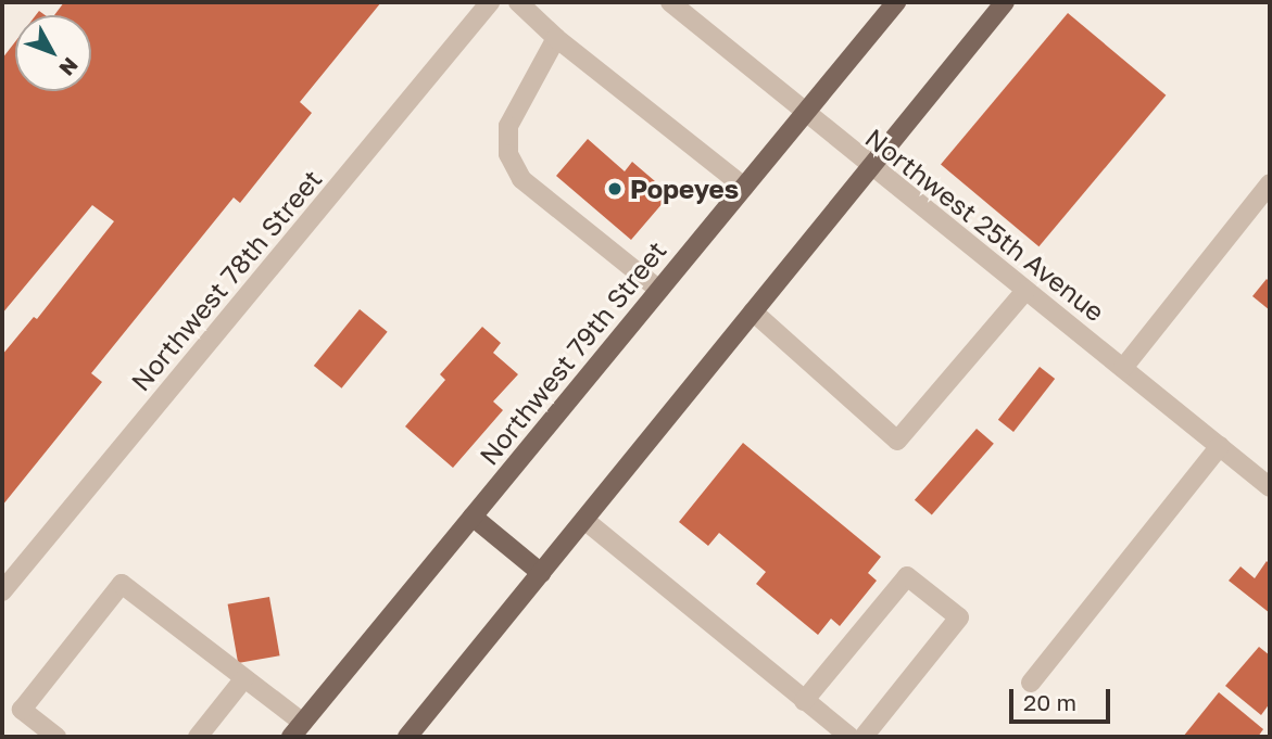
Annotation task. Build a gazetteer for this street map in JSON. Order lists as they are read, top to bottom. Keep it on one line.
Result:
{"streets":{"main road":["Northwest 79th Street"],"street":["Northwest 25th Avenue","Northwest 78th Street"]},"crossings":[["Northwest 25th Avenue","Northwest 79th Street"]],"places":["Popeyes"],"scale_bar":"20 m","north":"bottom right"}
